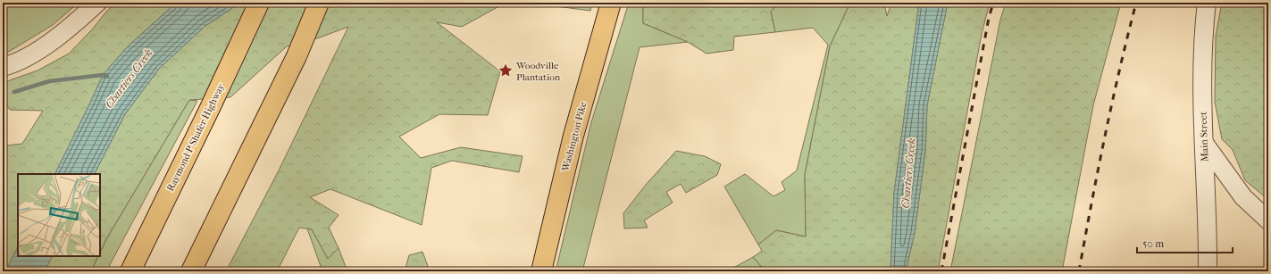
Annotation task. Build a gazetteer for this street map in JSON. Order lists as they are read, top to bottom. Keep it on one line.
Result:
{"streets":{"main road":["Washington Pike","Raymond P Shafer Highway"],"street":["Main Street"]},"water":["Chartiers Creek"],"places":{"place":["Woodville Plantation"]},"scale_bar":"50 m"}
